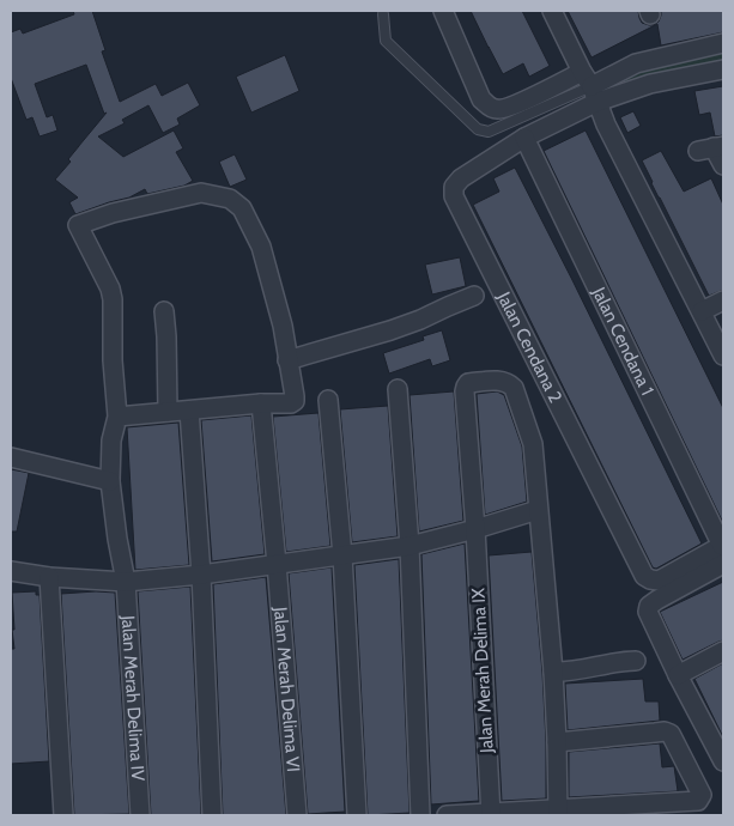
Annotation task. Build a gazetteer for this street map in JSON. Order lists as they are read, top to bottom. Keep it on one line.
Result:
{"streets":{"street":["Jalan Cendana 1","Jalan Cendana 2","Jalan Merah Delima IX","Jalan Merah Delima VI","Jalan Merah Delima IV"]},"crossings":[["Jalan Cendana 1","Jalan Cendana 2"]]}
